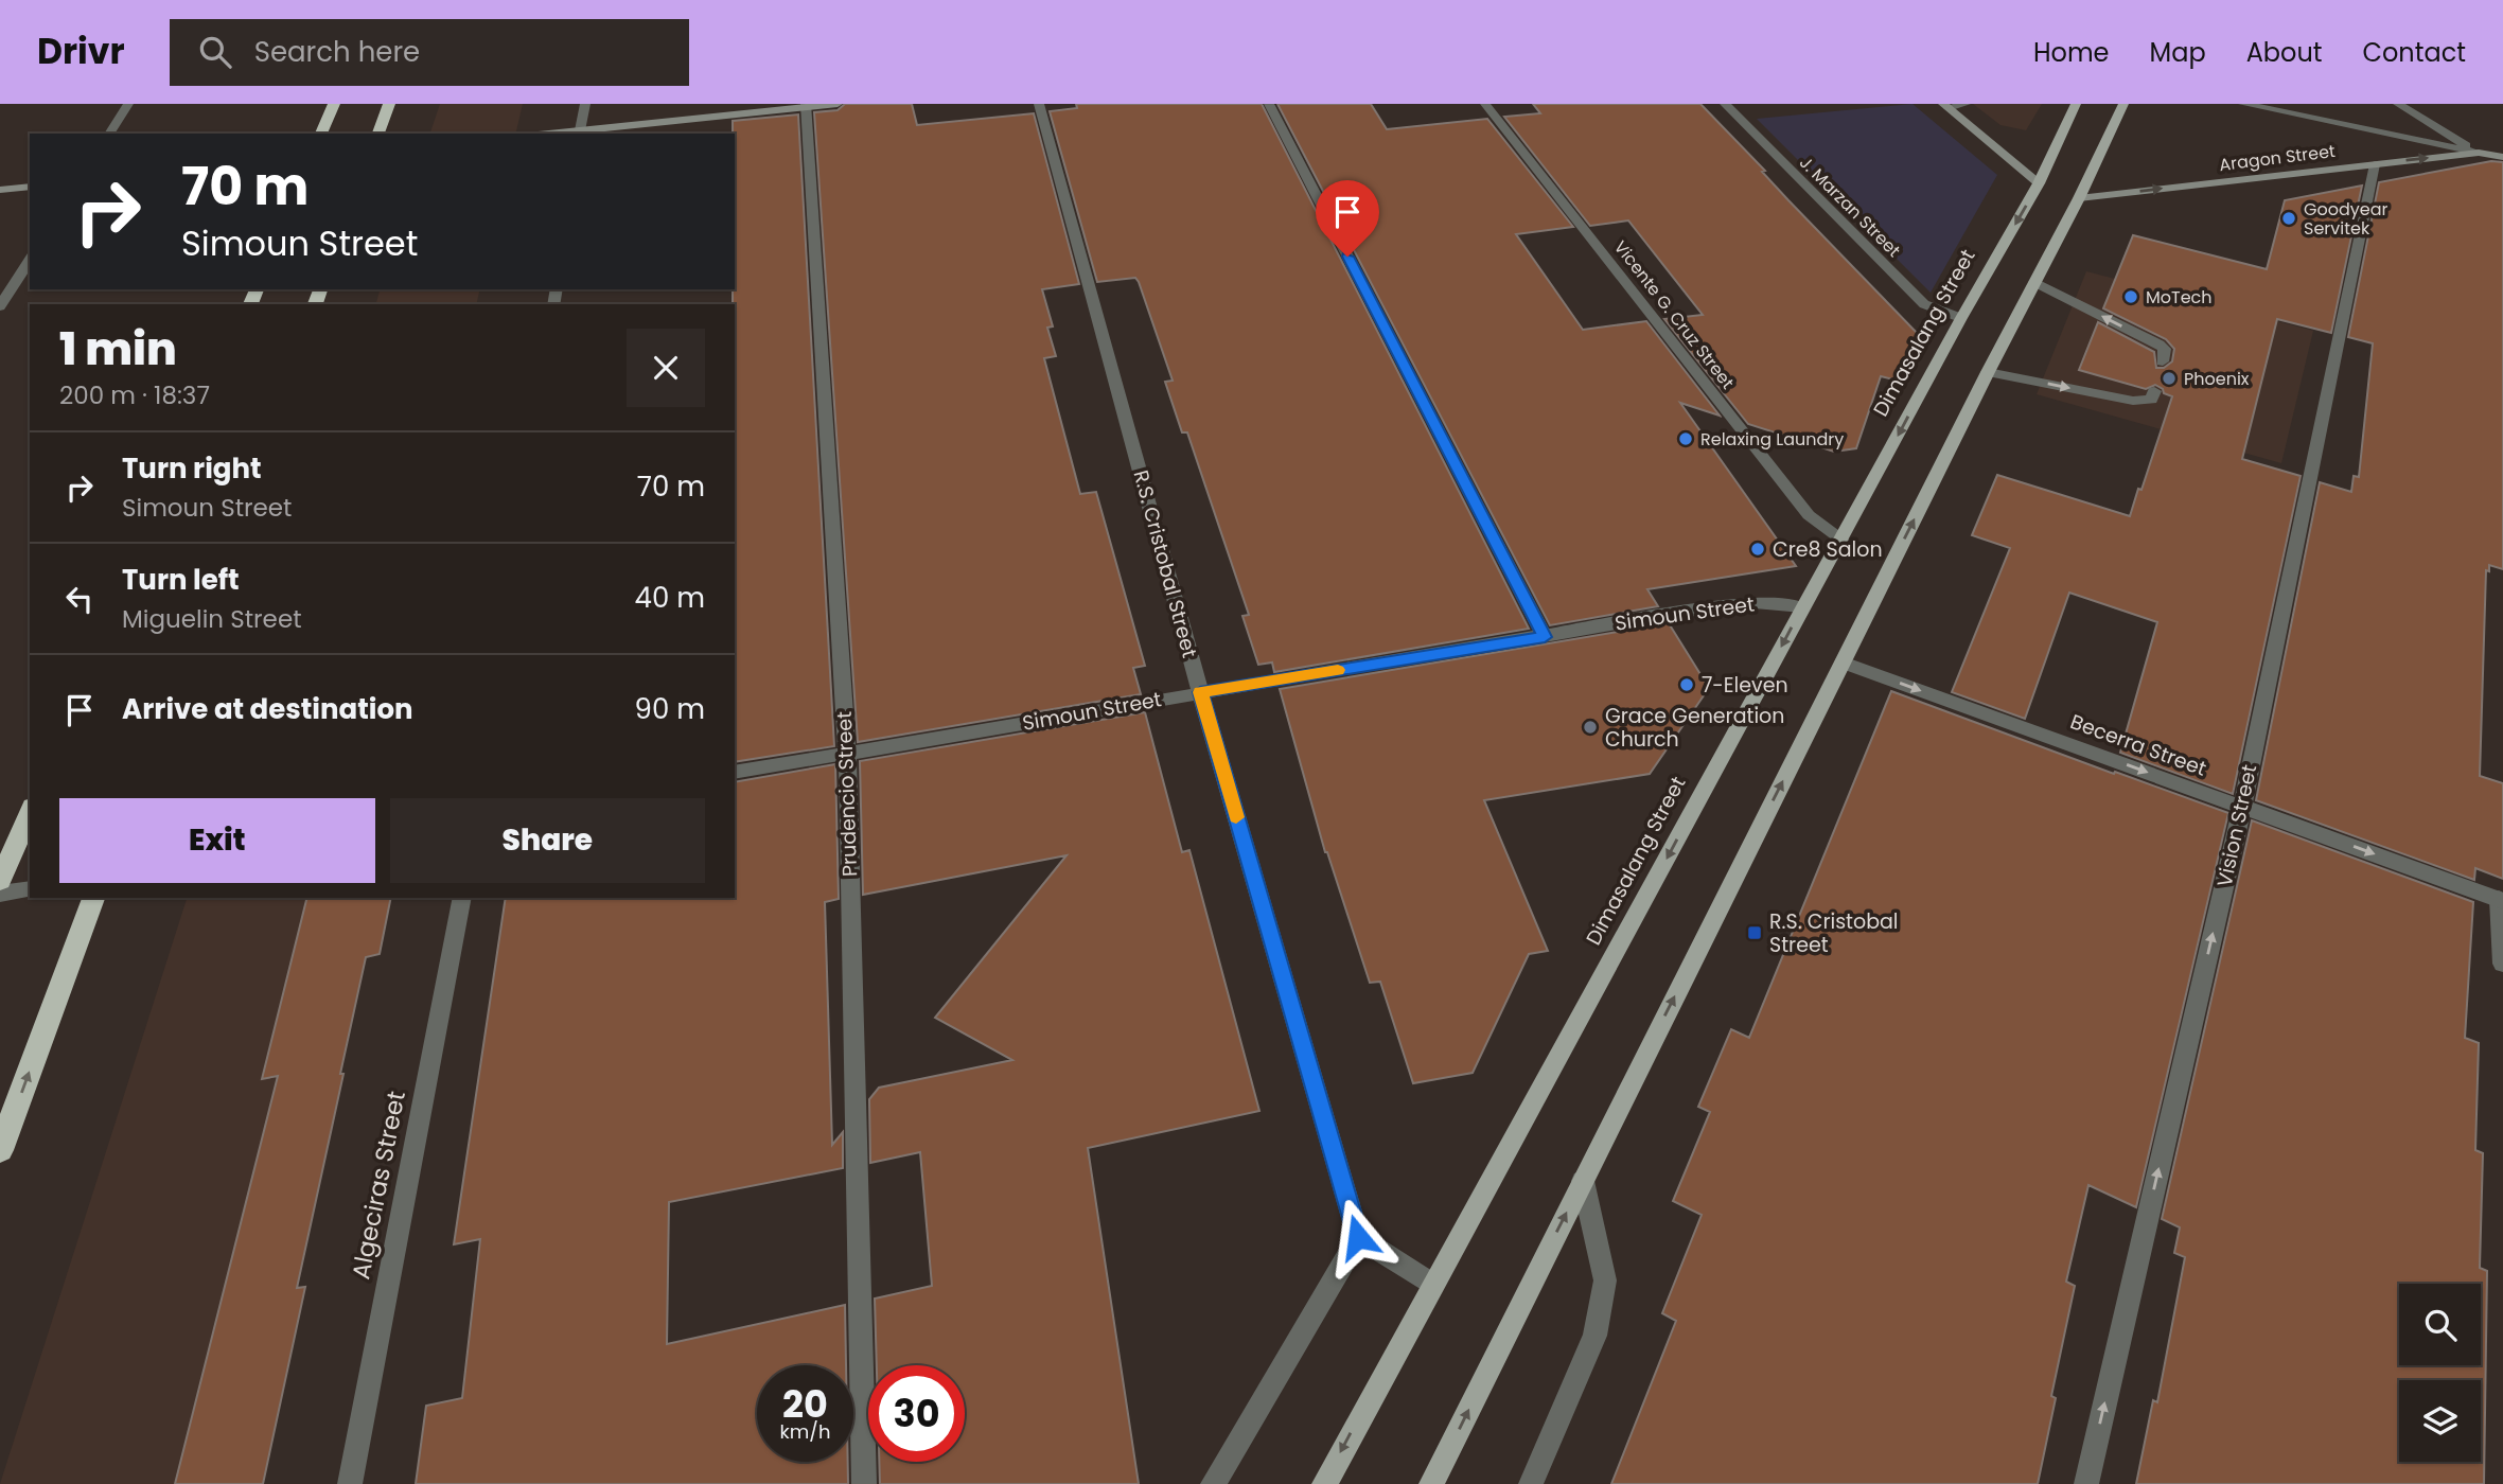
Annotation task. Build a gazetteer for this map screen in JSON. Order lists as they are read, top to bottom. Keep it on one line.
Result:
{"streets":{"main road":["Dimasalang Street"],"street":["Aragon Street","J. Marzan Street","Vicente G. Cruz Street","R.S. Cristobal Street","Simoun Street","Becerra Street","Prudencio Street","Vision Street","Algeciras Street"]},"crossings":[["Aragon Street","Vision Street"],["J. Marzan Street","Dimasalang Street"],["Vicente G. Cruz Street","Dimasalang Street"],["Dimasalang Street","Simoun Street"],["R.S. Cristobal Street","Simoun Street"],["Simoun Street","Prudencio Street"],["Becerra Street","Vision Street"]],"one_way":["Becerra Street","Vision Street"],"places":{"other":["Goodyear Servitek","MoTech","Phoenix","Relaxing Laundry","Cre8 Salon","7-Eleven","Grace Generation Church"],"transit":["R.S. Cristobal Street"]},"page":{"header":"Drivr","search":"Search here","nav":["Home","Map","About","Contact"],"turn":["70 m","Simoun Street"],"heading":["1 min","200 m · 18:37"],"list":[{"name":"Turn right","note":"Simoun Street","value":"70 m"},{"name":"Turn left","note":"Miguelin Street","value":"40 m"},{"name":"Arrive at destination","value":"90 m"}],"buttons":["Exit","Share"],"speed":"20 km/h","limit":"30"}}
